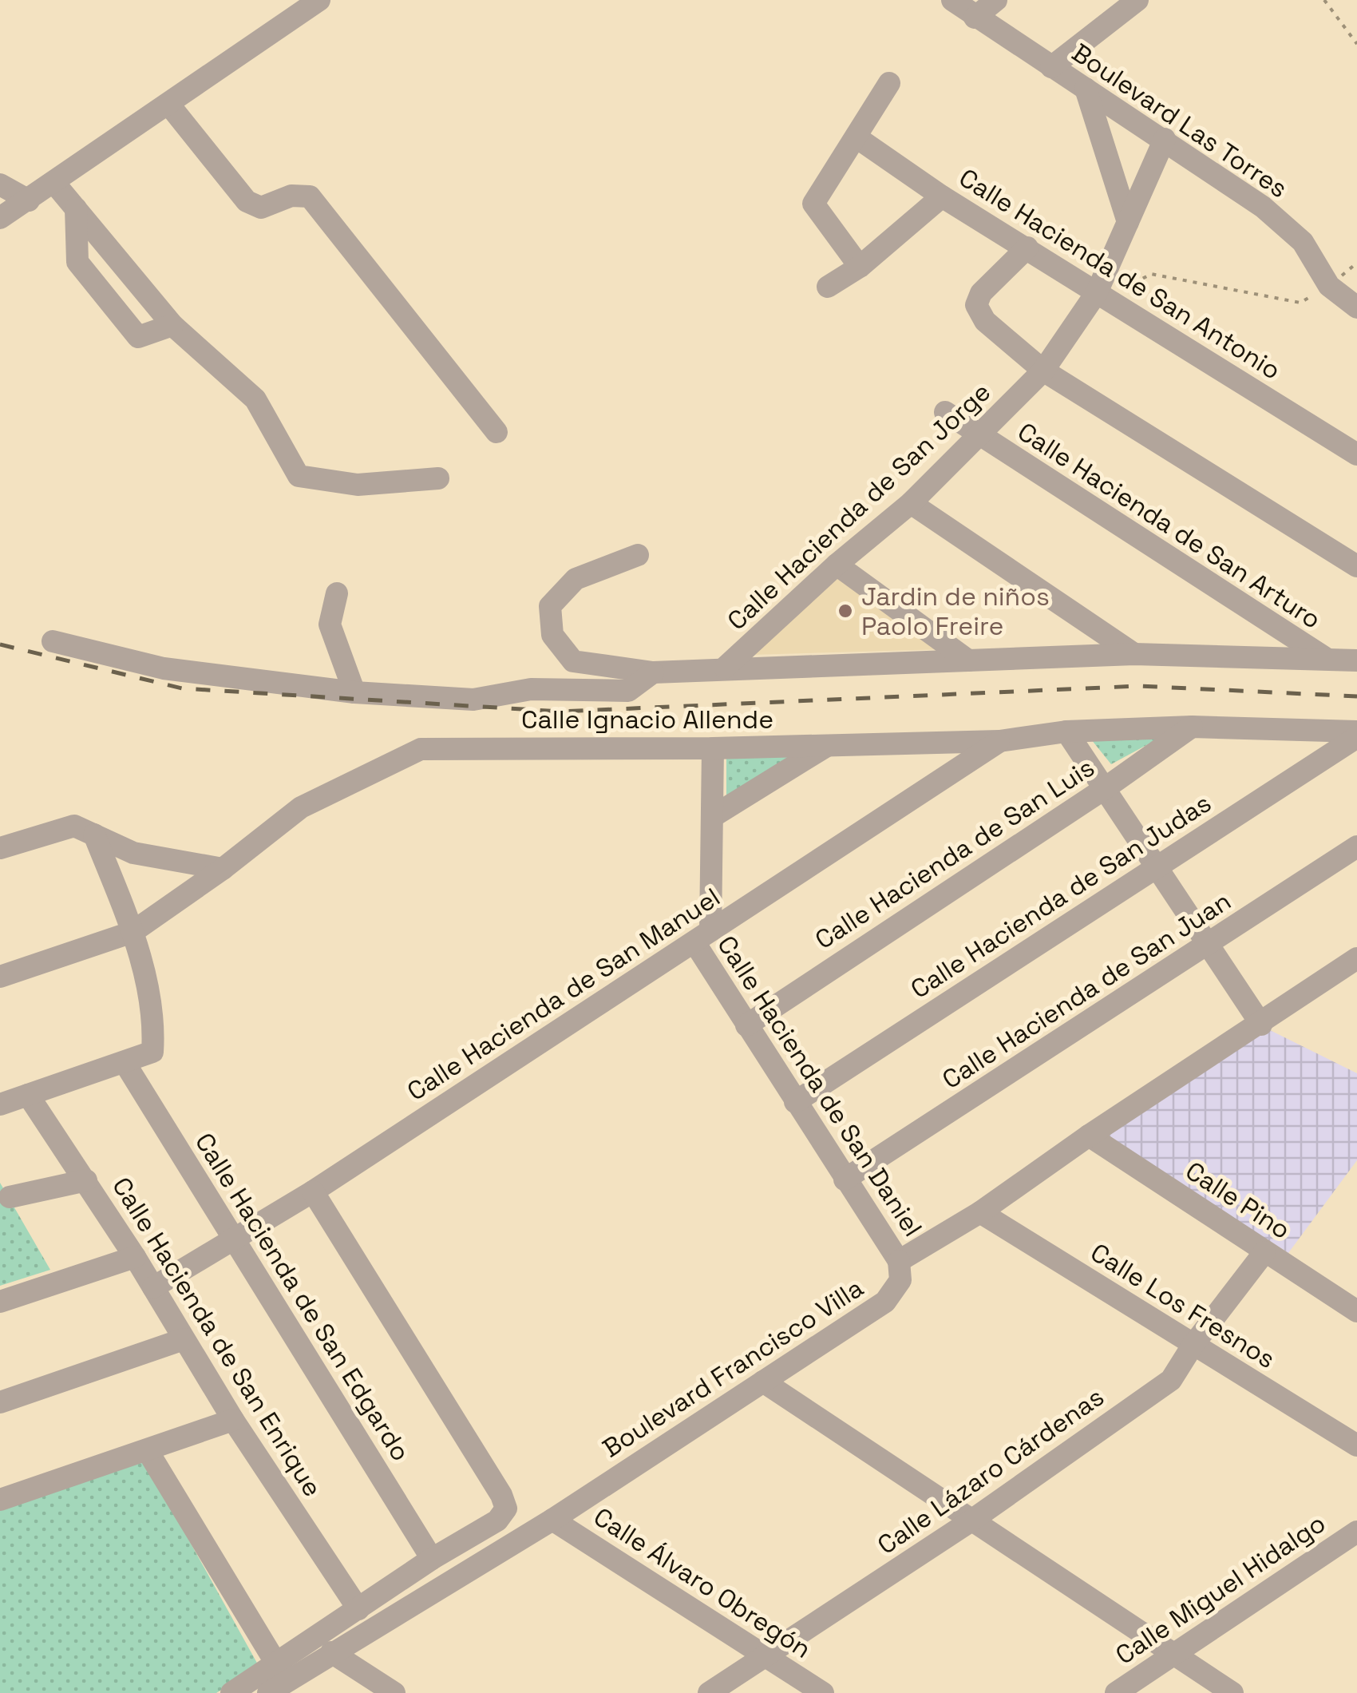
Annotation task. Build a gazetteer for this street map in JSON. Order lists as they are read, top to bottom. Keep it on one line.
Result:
{"streets":{"street":["Boulevard Las Torres","Calle Hacienda de San Antonio","Calle Hacienda de San Jorge","Calle Hacienda de San Arturo","Calle Ignacio Allende","Calle Hacienda de San Luis","Calle Hacienda de San Judas","Calle Hacienda de San Juan","Calle Hacienda de San Manuel","Calle Hacienda de San Daniel","Calle Pino","Calle Hacienda de San Edgardo","Calle Los Fresnos","Calle Hacienda de San Enrique","Boulevard Francisco Villa","Calle Lázaro Cárdenas","Calle Álvaro Obregón","Calle Miguel Hidalgo"]},"crossings":[["Boulevard Las Torres","Calle Hacienda de San Jorge"],["Calle Hacienda de San Antonio","Calle Hacienda de San Jorge"],["Calle Hacienda de San Jorge","Calle Hacienda de San Arturo"],["Calle Ignacio Allende","Calle Hacienda de San Luis"],["Calle Ignacio Allende","Calle Hacienda de San Judas"],["Calle Ignacio Allende","Calle Hacienda de San Manuel"],["Calle Ignacio Allende","Calle Hacienda de San Daniel"],["Calle Hacienda de San Luis","Calle Hacienda de San Daniel"],["Calle Hacienda de San Judas","Calle Hacienda de San Daniel"],["Calle Hacienda de San Juan","Calle Hacienda de San Daniel"],["Calle Hacienda de San Manuel","Calle Hacienda de San Daniel"],["Calle Hacienda de San Manuel","Calle Hacienda de San Edgardo"],["Calle Hacienda de San Manuel","Calle Hacienda de San Enrique"],["Calle Hacienda de San Daniel","Boulevard Francisco Villa"],["Calle Pino","Calle Lázaro Cárdenas"],["Calle Los Fresnos","Calle Lázaro Cárdenas"],["Boulevard Francisco Villa","Calle Álvaro Obregón"],["Calle Lázaro Cárdenas","Calle Álvaro Obregón"]],"places":["Jardin de niños Paolo Freire"]}
